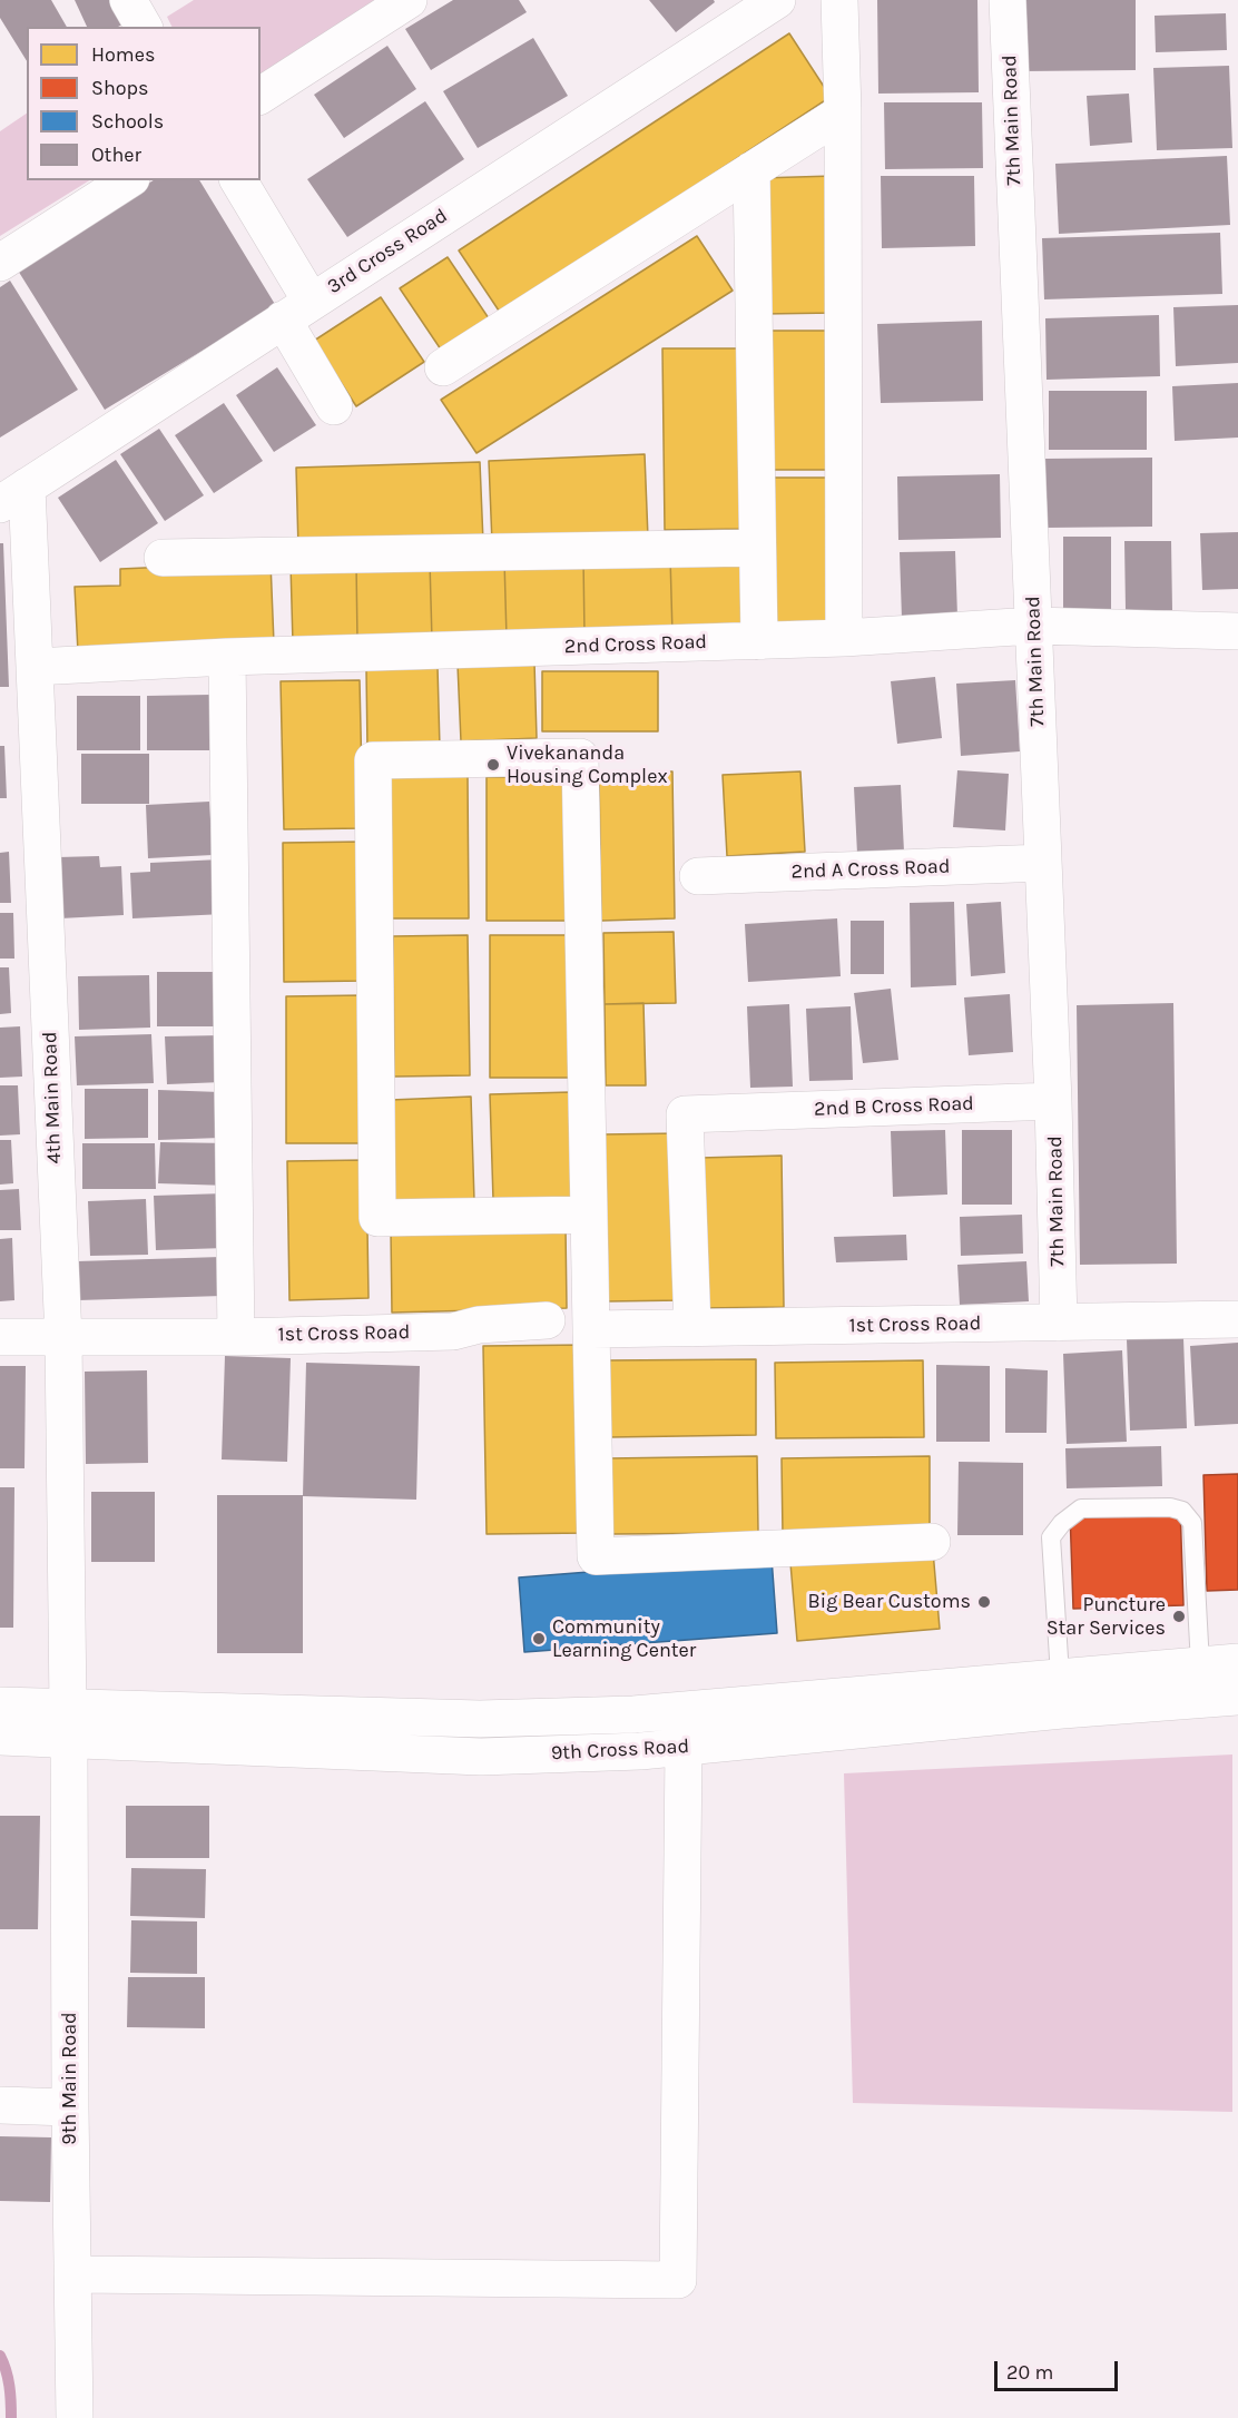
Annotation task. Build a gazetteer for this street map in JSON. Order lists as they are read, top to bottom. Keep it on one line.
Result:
{"streets":{"street":["7th Main Road","3rd Cross Road","2nd Cross Road","2nd A Cross Road","4th Main Road","2nd B Cross Road","1st Cross Road","9th Cross Road","9th Main Road"]},"crossings":[["7th Main Road","2nd Cross Road"],["7th Main Road","2nd A Cross Road"],["7th Main Road","2nd B Cross Road"],["7th Main Road","1st Cross Road"],["3rd Cross Road","4th Main Road"],["2nd Cross Road","4th Main Road"],["4th Main Road","1st Cross Road"],["4th Main Road","9th Cross Road"],["4th Main Road","9th Main Road"],["2nd B Cross Road","1st Cross Road"],["9th Cross Road","9th Main Road"]],"places":["Vivekananda Housing Complex","Big Bear Customs","Puncture Star Services","Community Learning Center"],"legend":["Homes","Shops","Schools","Other"],"scale_bar":"20 m"}
